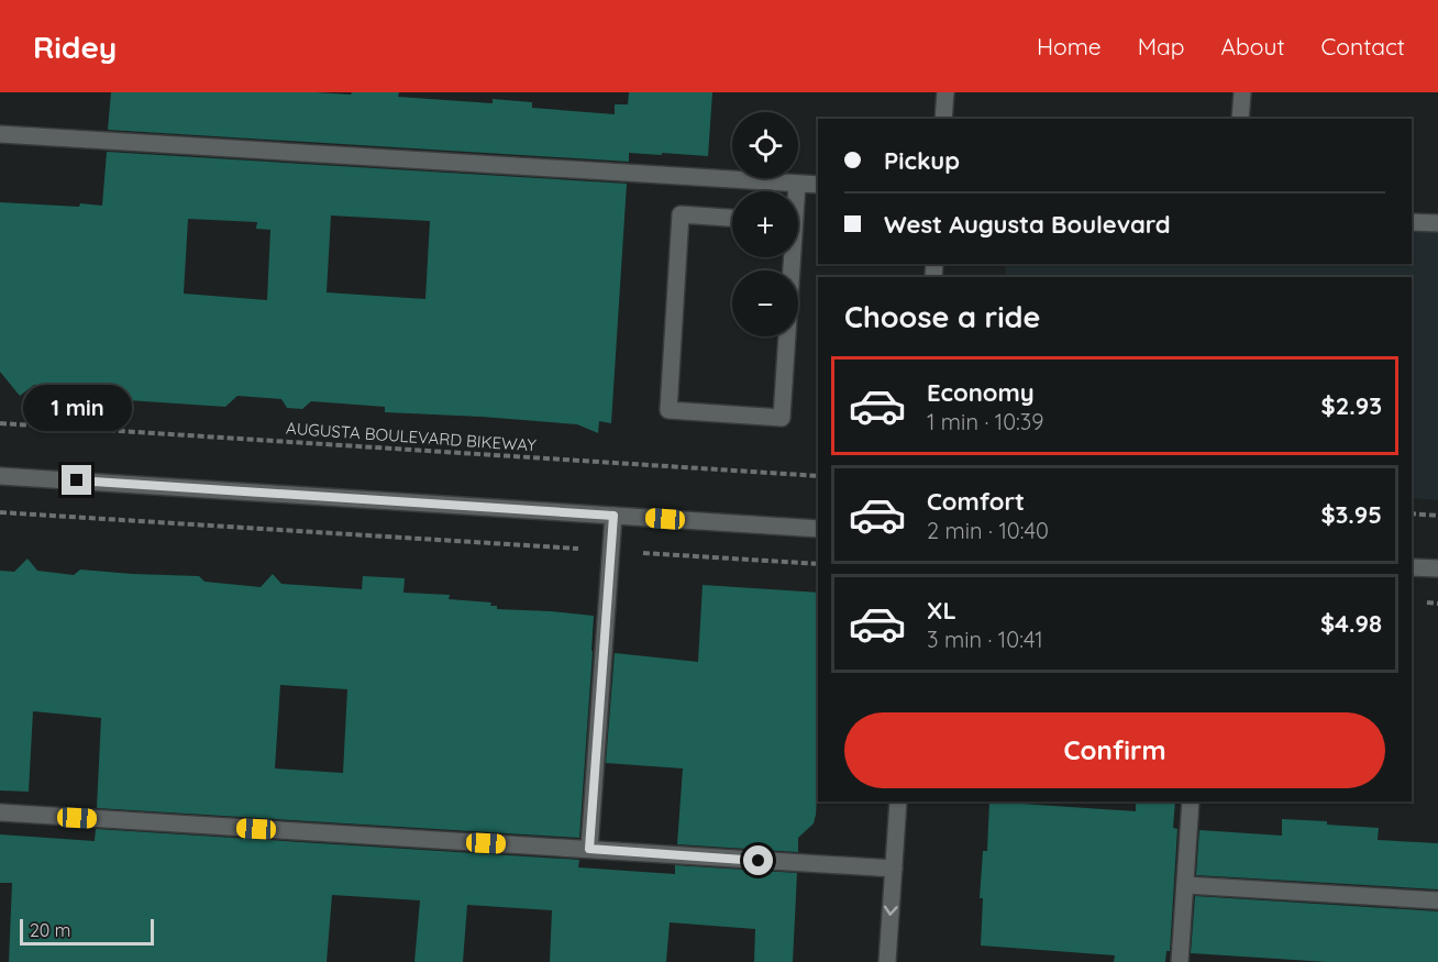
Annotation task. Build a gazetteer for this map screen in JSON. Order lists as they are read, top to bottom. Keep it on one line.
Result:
{"streets":{"path":["AUGUSTA BOULEVARD BIKEWAY"]},"scale_bar":"20 m","page":{"header":"Ridey","nav":["Home","Map","About","Contact"],"map_buttons":["+","−"],"banner":["Pickup","West Augusta Boulevard"],"heading":"Choose a ride","list":[{"name":"Economy","note":"1 min · 10:39","value":"$2.93"},{"name":"Comfort","note":"2 min · 10:40","value":"$3.95"},{"name":"XL","note":"3 min · 10:41","value":"$4.98"}],"bubble":"1 min","buttons":"Confirm","scale":"20 m"}}
